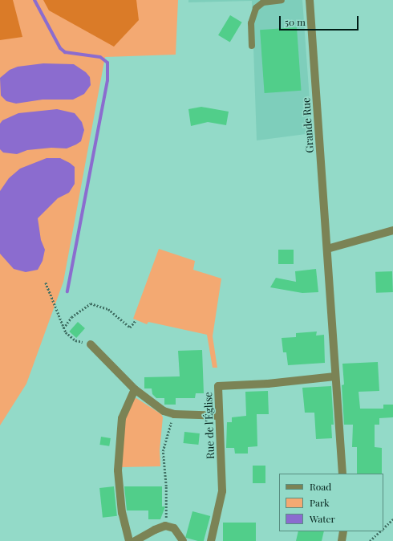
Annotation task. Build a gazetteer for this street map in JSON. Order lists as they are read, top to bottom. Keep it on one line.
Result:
{"streets":{"street":["Grande Rue","Rue de l'Église"]},"crossings":[["Grande Rue","Rue de l'Église"]],"legend":["Road","Park","Water"],"scale_bar":"50 m"}
